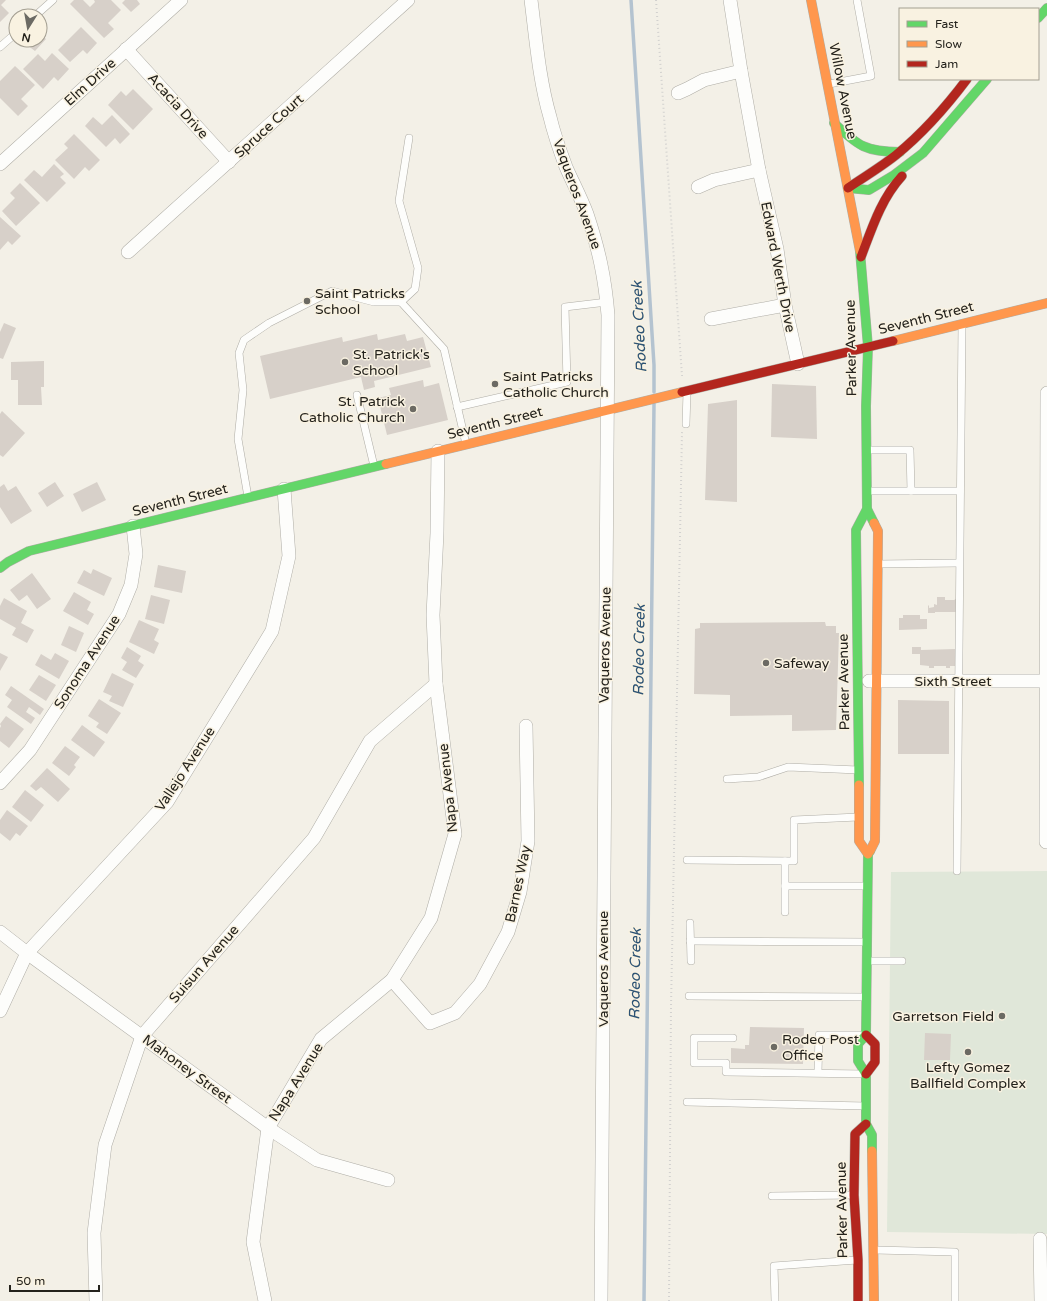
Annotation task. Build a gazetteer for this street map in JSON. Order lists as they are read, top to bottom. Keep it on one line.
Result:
{"streets":{"main road":["Willow Avenue","Seventh Street","Parker Avenue"],"street":["Elm Drive","Acacia Drive","Spruce Court","Vaqueros Avenue","Edward Werth Drive","Sonoma Avenue","Sixth Street","Vallejo Avenue","Napa Avenue","Barnes Way","Suisun Avenue","Mahoney Street"]},"crossings":[["Elm Drive","Acacia Drive"],["Willow Avenue","Parker Avenue"],["Acacia Drive","Spruce Court"],["Vaqueros Avenue","Seventh Street"],["Edward Werth Drive","Seventh Street"],["Seventh Street","Parker Avenue"],["Seventh Street","Sonoma Avenue"],["Seventh Street","Vallejo Avenue"],["Seventh Street","Napa Avenue"],["Parker Avenue","Sixth Street"],["Vallejo Avenue","Mahoney Street"],["Napa Avenue","Barnes Way"],["Napa Avenue","Suisun Avenue"],["Napa Avenue","Mahoney Street"],["Suisun Avenue","Mahoney Street"]],"water":["Rodeo Creek"],"places":["Saint Patricks School","St. Patrick's School","Saint Patricks Catholic Church","St. Patrick Catholic Church","Safeway","Garretson Field","Rodeo Post Office","Lefty Gomez Ballfield Complex"],"legend":["Fast","Slow","Jam"],"scale_bar":"50 m","north":"bottom"}
